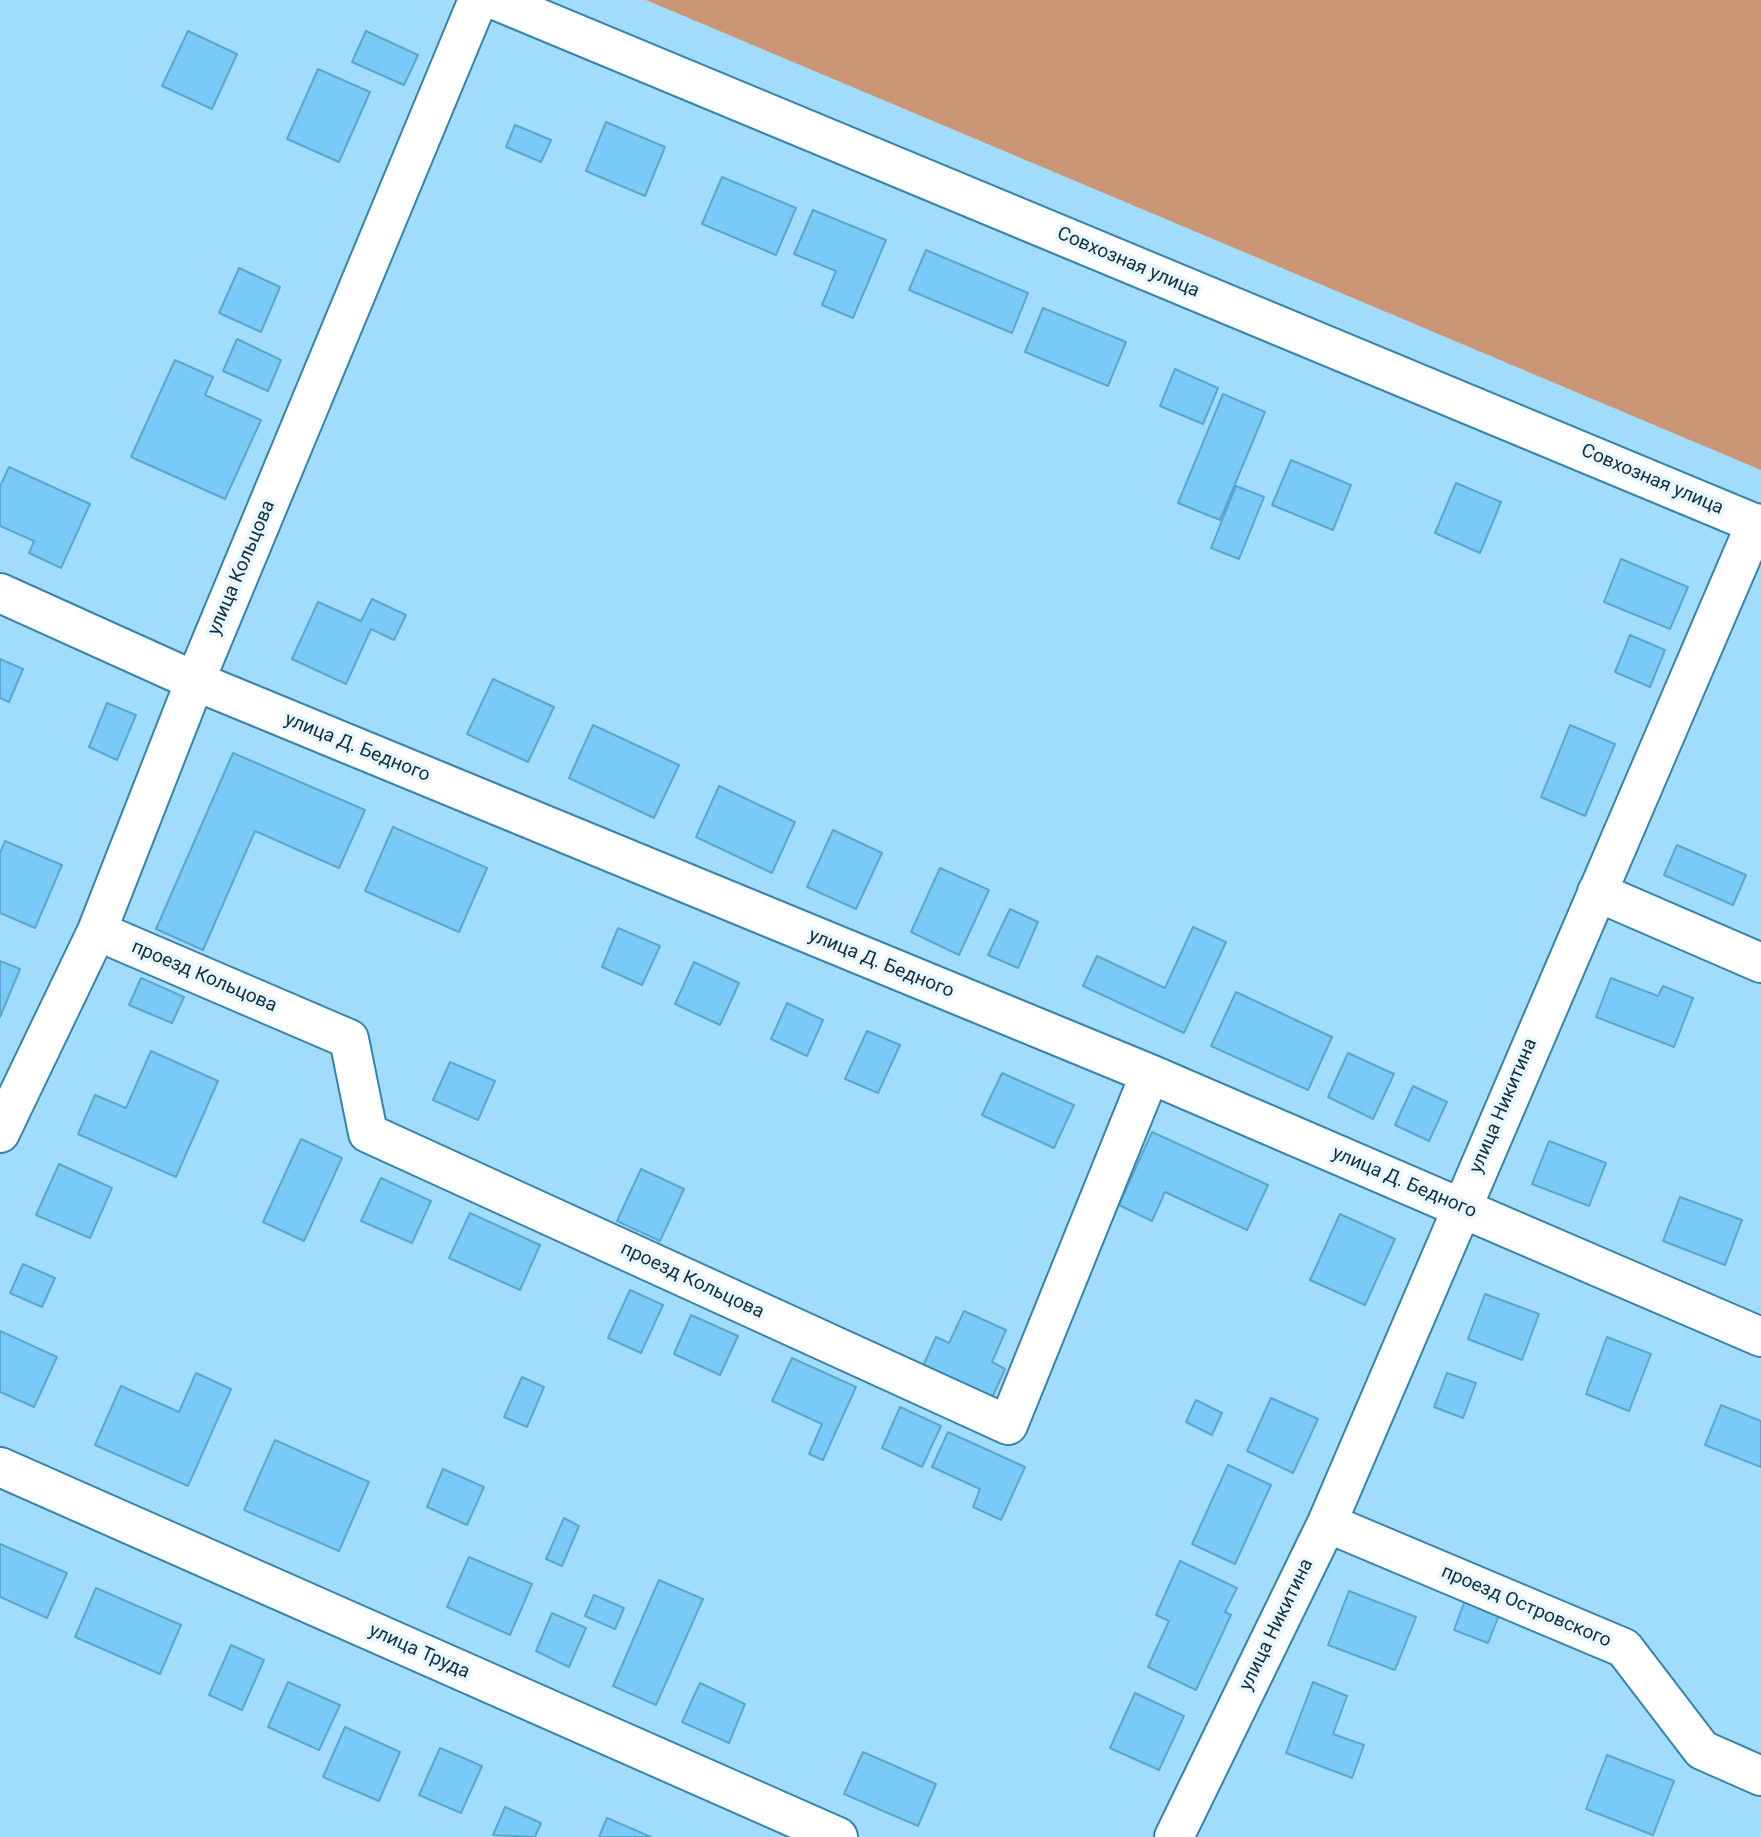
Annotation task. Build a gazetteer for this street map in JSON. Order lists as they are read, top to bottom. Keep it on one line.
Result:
{"streets":{"street":["Совхозная улица","улица Кольцова","улица Д. Бедного","проезд Кольцова","улица Никитина","проезд Островского","улица Труда"]},"crossings":[["Совхозная улица","улица Никитина"],["улица Кольцова","улица Д. Бедного"],["улица Кольцова","проезд Кольцова"],["улица Д. Бедного","проезд Кольцова"],["улица Д. Бедного","улица Никитина"],["улица Никитина","проезд Островского"]]}
